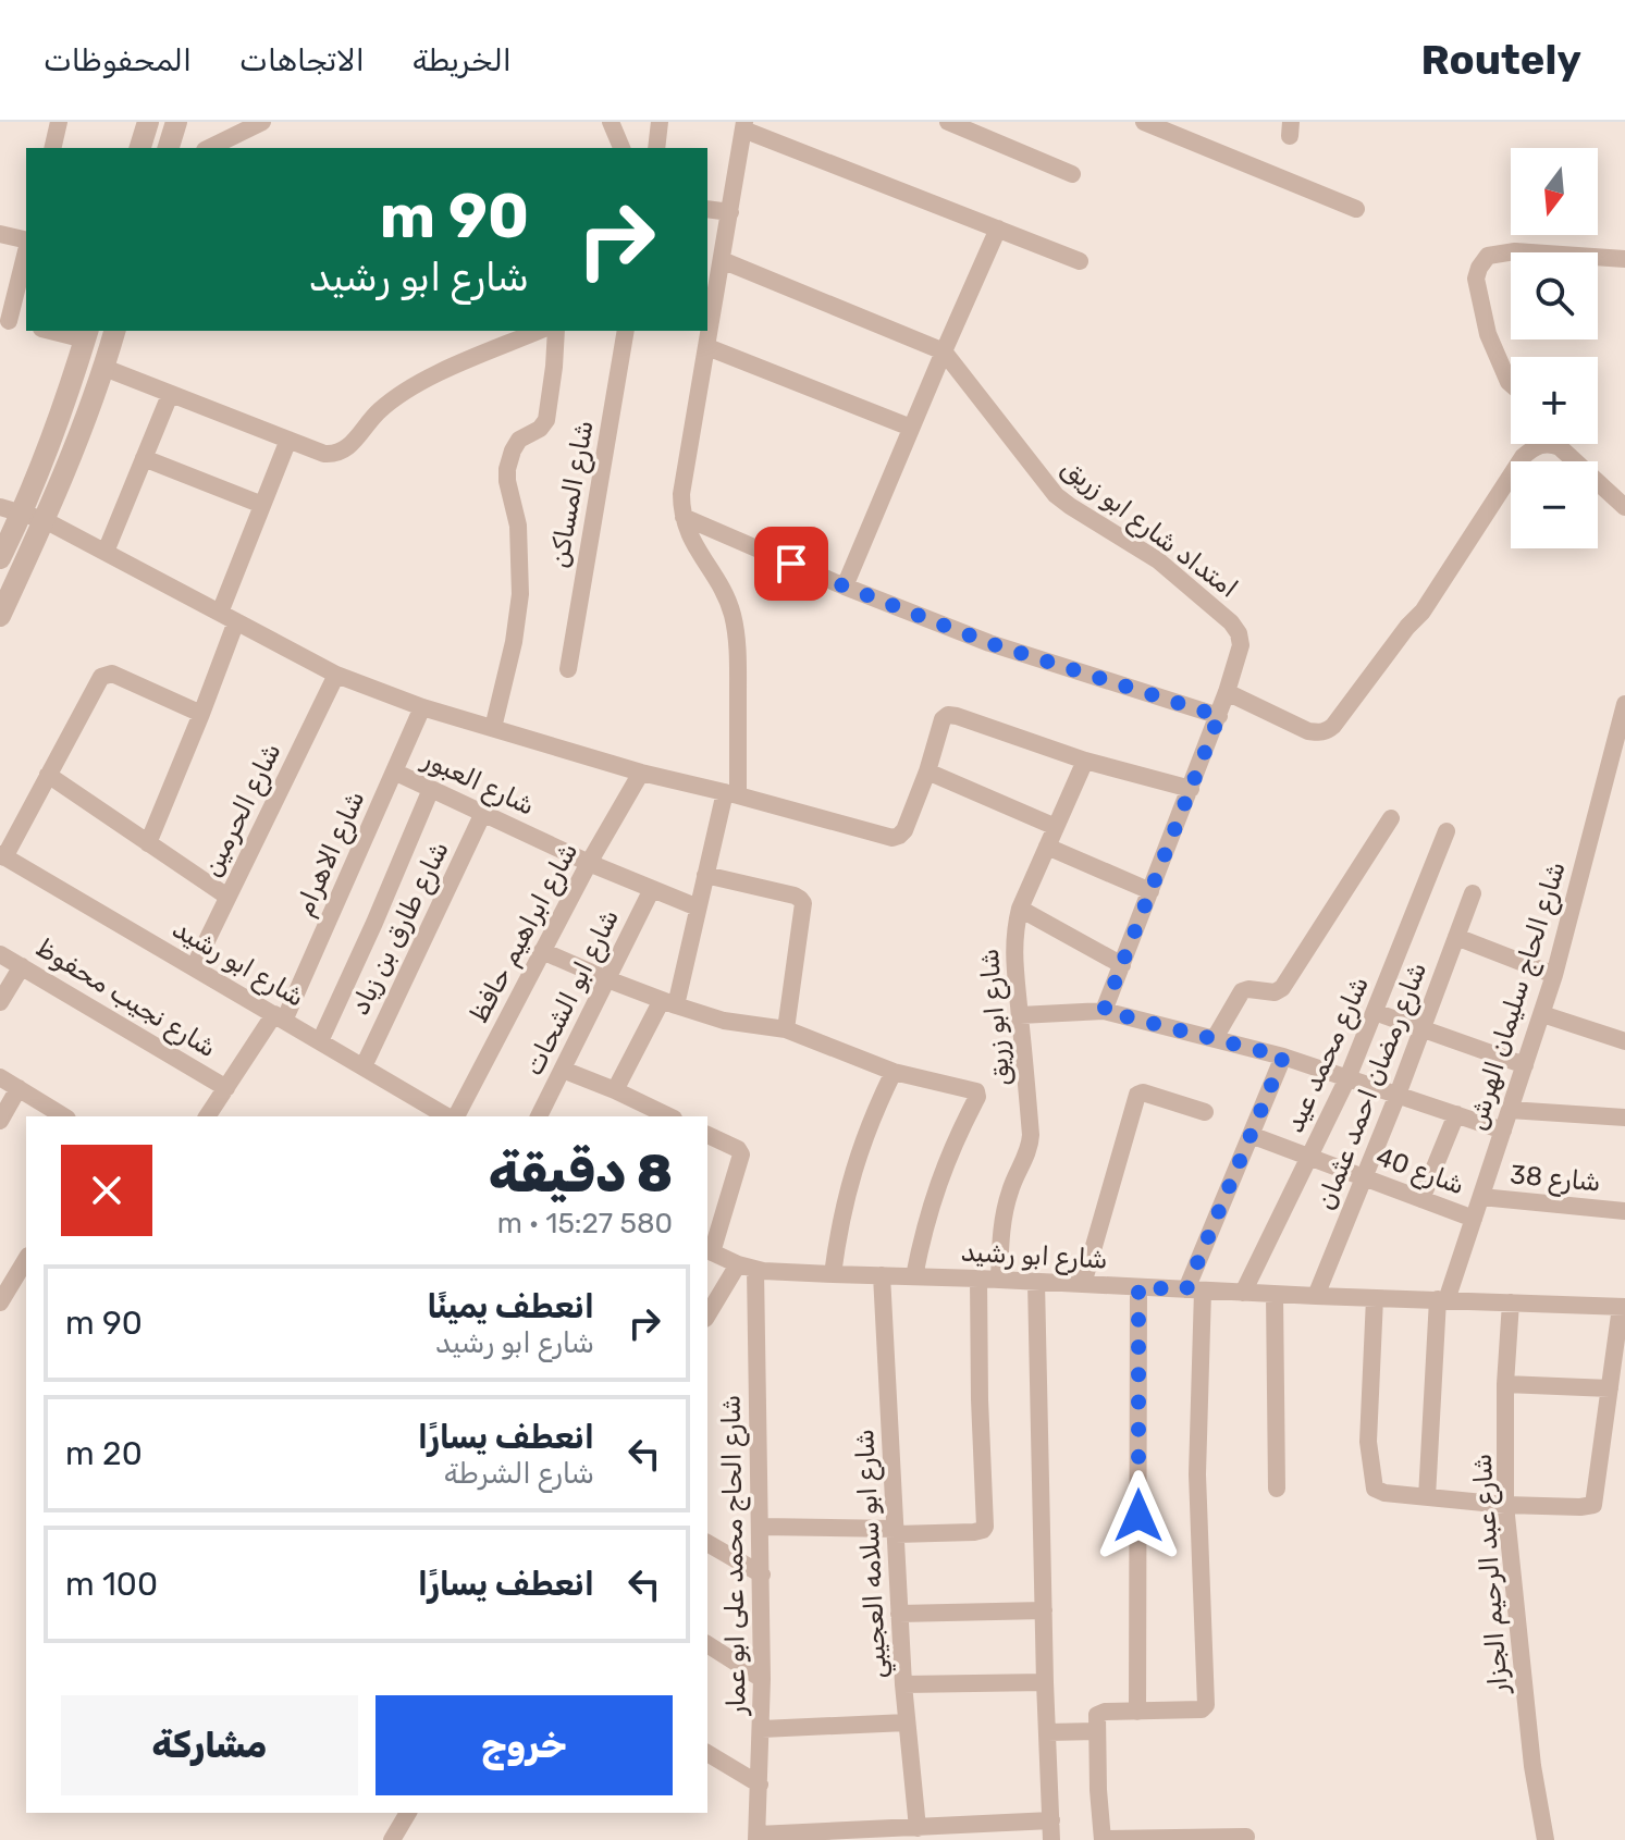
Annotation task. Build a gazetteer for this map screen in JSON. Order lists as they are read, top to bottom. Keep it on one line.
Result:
{"streets":{"street":["شارع المساكن","امتداد شارع ابو زريق","شارع العبور","شارع الحرمين","شارع الاهرام","شارع طارق بن زياد","شارع ابراهيم حافظ","شارع ابو رشيد","شارع ابو الشحات","شارع الحاج سليمان الهرش","شارع نجيب محفوظ","شارع ابو زريق","شارع محمد عيد","شارع رمضان احمد عثمان","شارع 40","شارع 38","شارع ابو سلامه العجيبي","شارع الحاج محمد على ابو عمار","شارع عبد الرحيم الجزار"]},"crossings":[["شارع العبور","شارع الاهرام"],["شارع العبور","شارع طارق بن زياد"],["شارع العبور","شارع ابراهيم حافظ"],["شارع العبور","شارع ابو الشحات"],["شارع الحرمين","شارع ابو رشيد"],["شارع الاهرام","شارع ابو رشيد"],["شارع الاهرام","شارع نجيب محفوظ"],["شارع طارق بن زياد","شارع ابو رشيد"],["شارع ابو رشيد","شارع الحاج سليمان الهرش"],["شارع ابو رشيد","شارع ابو زريق"],["شارع ابو رشيد","شارع محمد عيد"],["شارع ابو رشيد","شارع رمضان احمد عثمان"],["شارع ابو رشيد","شارع ابو سلامه العجيبي"],["شارع ابو رشيد","شارع الحاج محمد على ابو عمار"],["شارع ابو رشيد","شارع عبد الرحيم الجزار"],["شارع الحاج سليمان الهرش","شارع 40"],["شارع الحاج سليمان الهرش","شارع 38"],["شارع محمد عيد","شارع 40"],["شارع رمضان احمد عثمان","شارع 40"]],"north":"bottom","page":{"header":"Routely","nav":["الخريطة","الاتجاهات","المحفوظات"],"map_buttons":["+","−"],"turn":["90 m","شارع ابو رشيد"],"heading":["8 دقيقة","580 m · 15:27"],"list":[{"name":"انعطف يمينًا","note":"شارع ابو رشيد","value":"90 m"},{"name":"انعطف يسارًا","note":"شارع الشرطة","value":"20 m"},{"name":"انعطف يسارًا","value":"100 m"}],"buttons":["خروج","مشاركة"]}}
